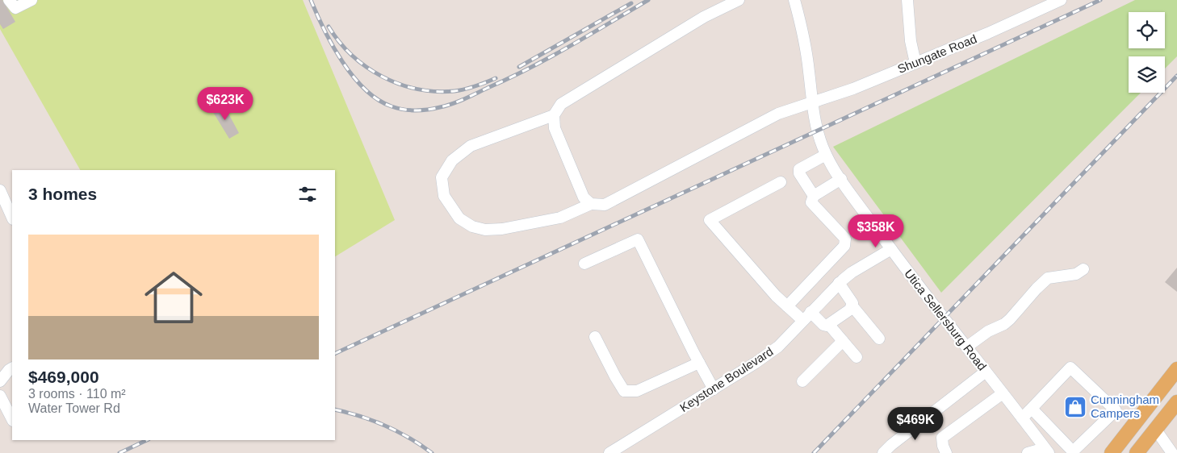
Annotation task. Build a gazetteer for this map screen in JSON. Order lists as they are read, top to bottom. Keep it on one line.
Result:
{"streets":{"street":["Shungate Road","Utica Sellersburg Road","Keystone Boulevard"]},"crossings":[["Shungate Road","Utica Sellersburg Road"],["Utica Sellersburg Road","Keystone Boulevard"]],"places":{"shop":["Cunningham Campers"]},"page":{"price":["$623K","$358K","$469K"],"heading":"3 homes","list":[{"name":"$469,000","note":"3 rooms · 110 m² · Water Tower Rd"}]}}
